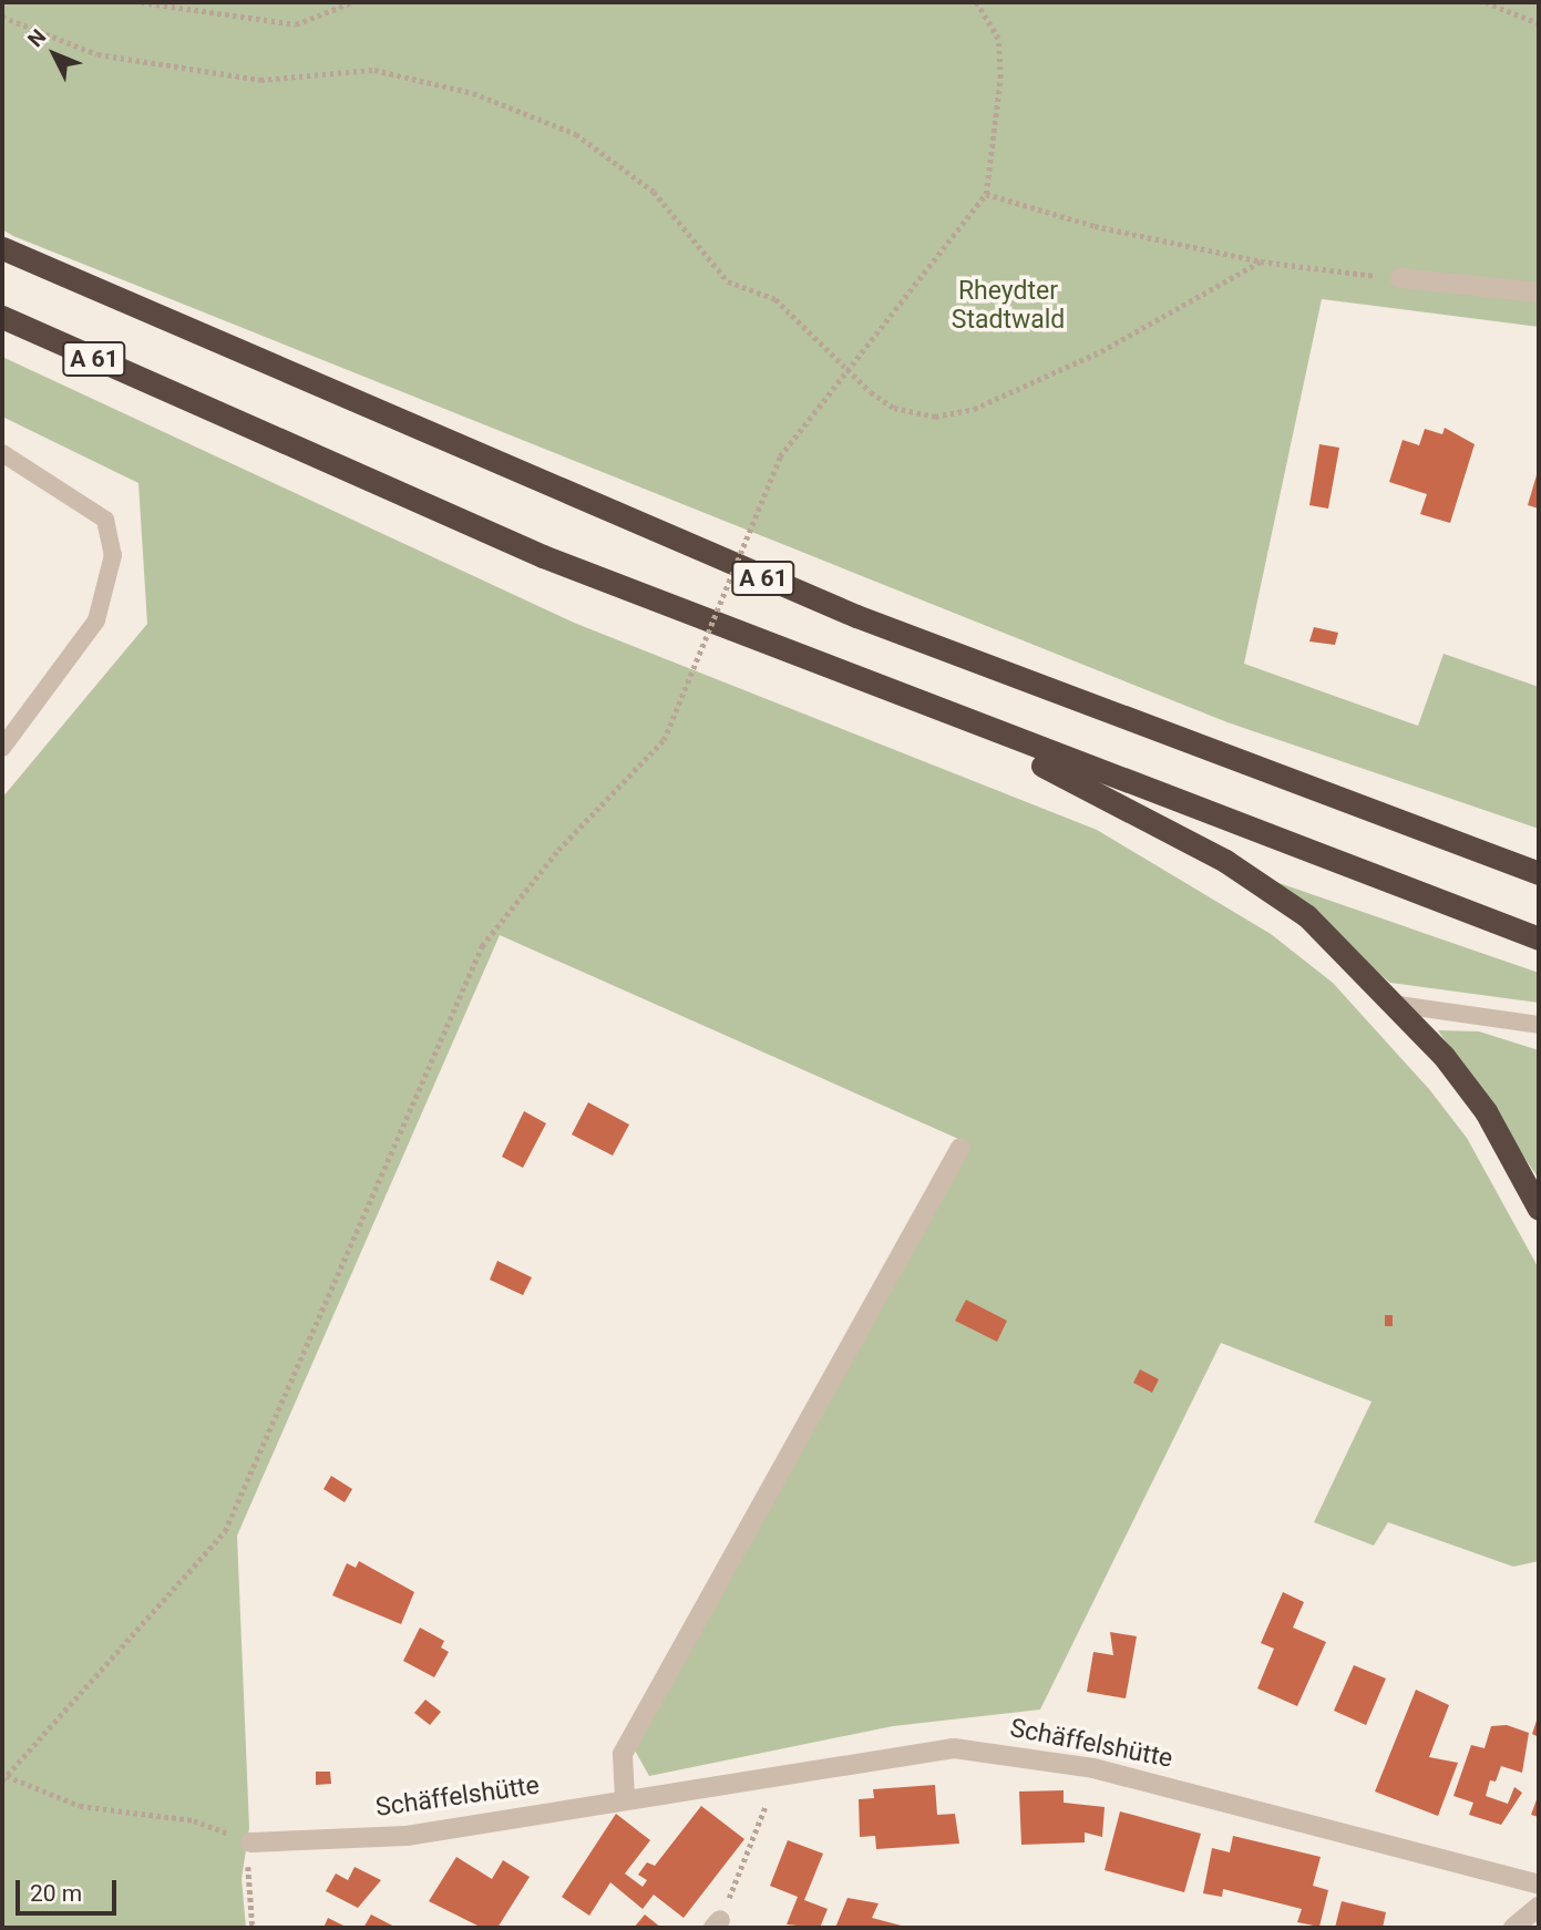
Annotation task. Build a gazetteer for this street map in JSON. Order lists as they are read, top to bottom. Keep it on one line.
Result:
{"streets":{"highway":["A 61"],"street":["Schäffelshütte"]},"parks":["Rheydter Stadtwald"],"scale_bar":"20 m","north":"top left"}
